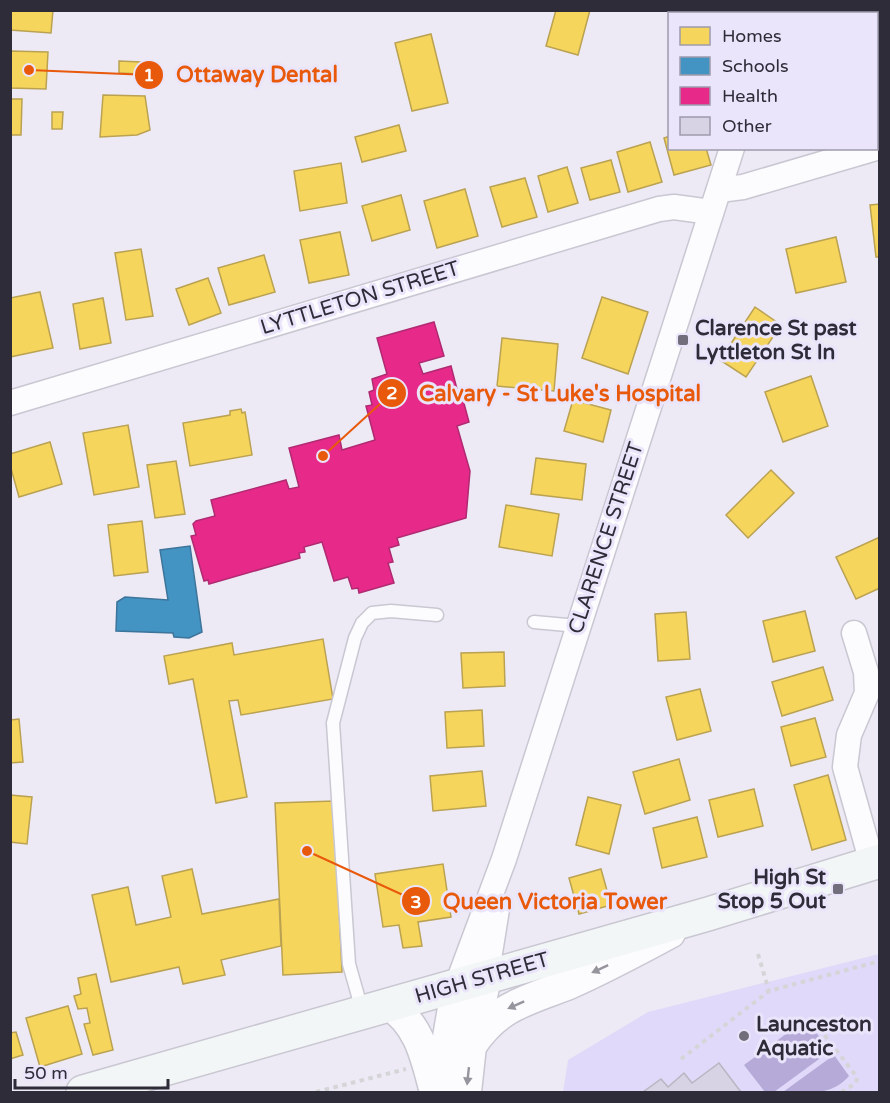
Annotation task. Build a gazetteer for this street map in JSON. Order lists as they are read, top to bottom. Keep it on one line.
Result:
{"streets":{"main road":["HIGH STREET"],"street":["LYTTLETON STREET","CLARENCE STREET"]},"crossings":[["LYTTLETON STREET","CLARENCE STREET"],["CLARENCE STREET","HIGH STREET"]],"places":{"other":["Ottaway Dental","Calvary - St Luke's Hospital","Queen Victoria Tower","Launceston Aquatic"],"transit":["Clarence St past Lyttleton St In","High St Stop 5 Out"]},"legend":["Homes","Schools","Health","Other"],"scale_bar":"50 m"}
